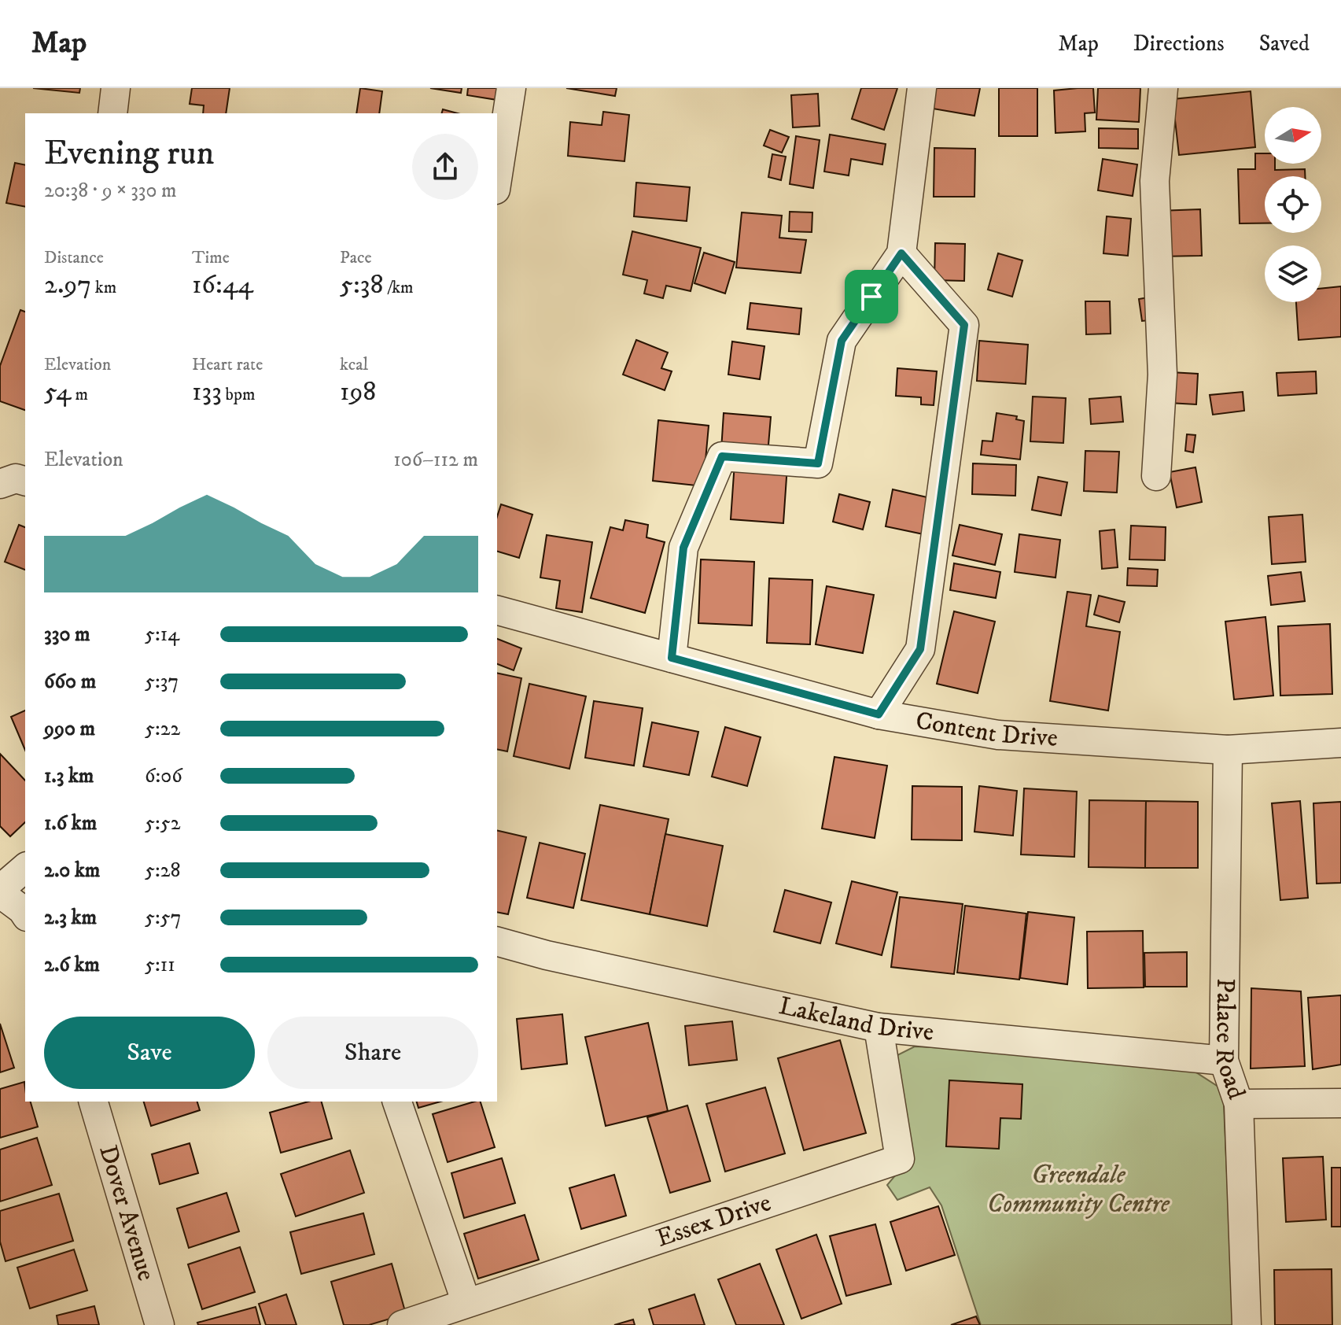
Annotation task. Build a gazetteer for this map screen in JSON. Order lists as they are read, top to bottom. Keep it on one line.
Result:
{"streets":{"street":["Content Drive","Lakeland Drive","Palace Road","Dover Avenue","Essex Drive"]},"crossings":[["Content Drive","Palace Road"],["Lakeland Drive","Palace Road"],["Lakeland Drive","Essex Drive"]],"parks":["Greendale Community Centre"],"north":"right","page":{"header":"Map","nav":["Map","Directions","Saved"],"heading":["Evening run","20:38 · 9 × 330 m"],"stats":[["Distance","2.97 km"],["Time","16:44"],["Pace","5:38 /km"],["Elevation","54 m"],["Heart rate","133 bpm"],["kcal","198"]],"chart":["Elevation","106–112 m"],"list":[{"name":"330 m","note":"5:14"},{"name":"660 m","note":"5:37"},{"name":"990 m","note":"5:22"},{"name":"1.3 km","note":"6:06"},{"name":"1.6 km","note":"5:52"},{"name":"2.0 km","note":"5:28"},{"name":"2.3 km","note":"5:57"},{"name":"2.6 km","note":"5:11"}],"buttons":["Save","Share"]}}
